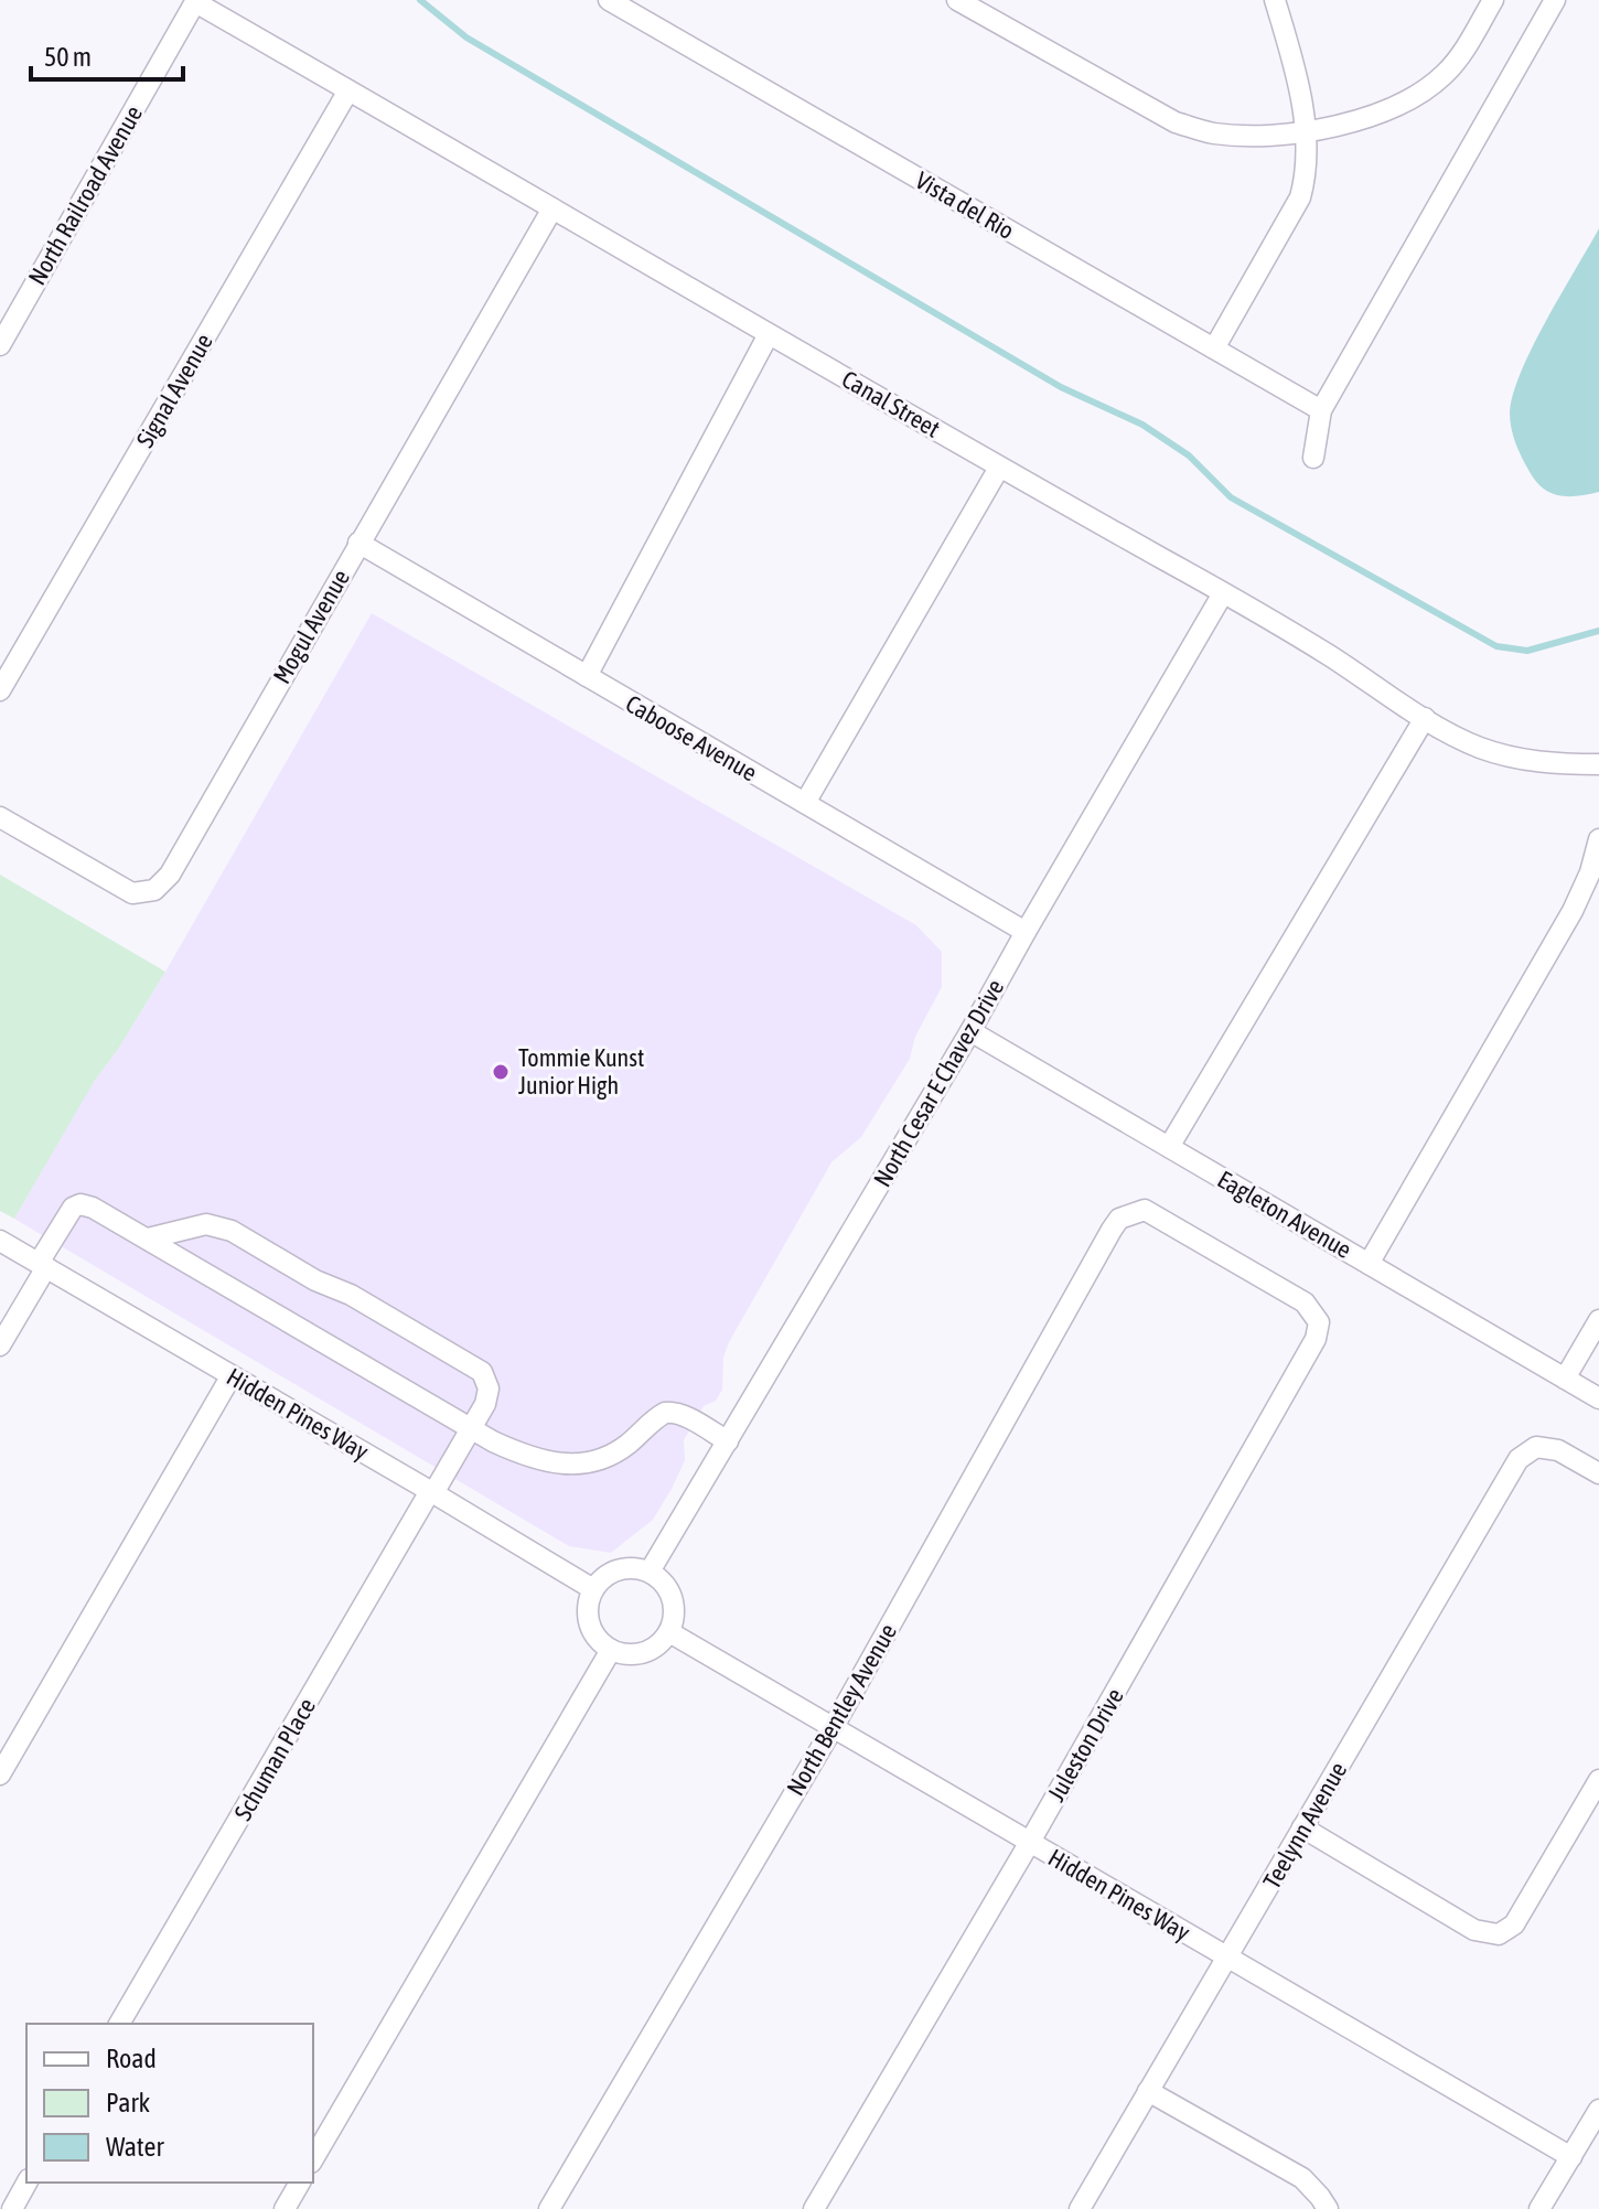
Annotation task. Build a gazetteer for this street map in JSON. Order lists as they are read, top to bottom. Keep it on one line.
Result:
{"streets":{"street":["North Railroad Avenue","Vista del Rio","Signal Avenue","Canal Street","Mogul Avenue","Caboose Avenue","North Cesar E Chavez Drive","Eagleton Avenue","Hidden Pines Way","North Bentley Avenue","Juleston Drive","Schuman Place","Teelynn Avenue"]},"crossings":[["North Railroad Avenue","Canal Street"],["Signal Avenue","Canal Street"],["Canal Street","Mogul Avenue"],["Canal Street","North Cesar E Chavez Drive"],["Mogul Avenue","Caboose Avenue"],["Caboose Avenue","North Cesar E Chavez Drive"],["North Cesar E Chavez Drive","Eagleton Avenue"],["North Cesar E Chavez Drive","Hidden Pines Way"],["Hidden Pines Way","North Bentley Avenue"],["Hidden Pines Way","Juleston Drive"],["Hidden Pines Way","Schuman Place"],["Hidden Pines Way","Teelynn Avenue"],["North Bentley Avenue","Juleston Drive"]],"places":["Tommie Kunst Junior High"],"legend":["Road","Park","Water"],"scale_bar":"50 m"}
